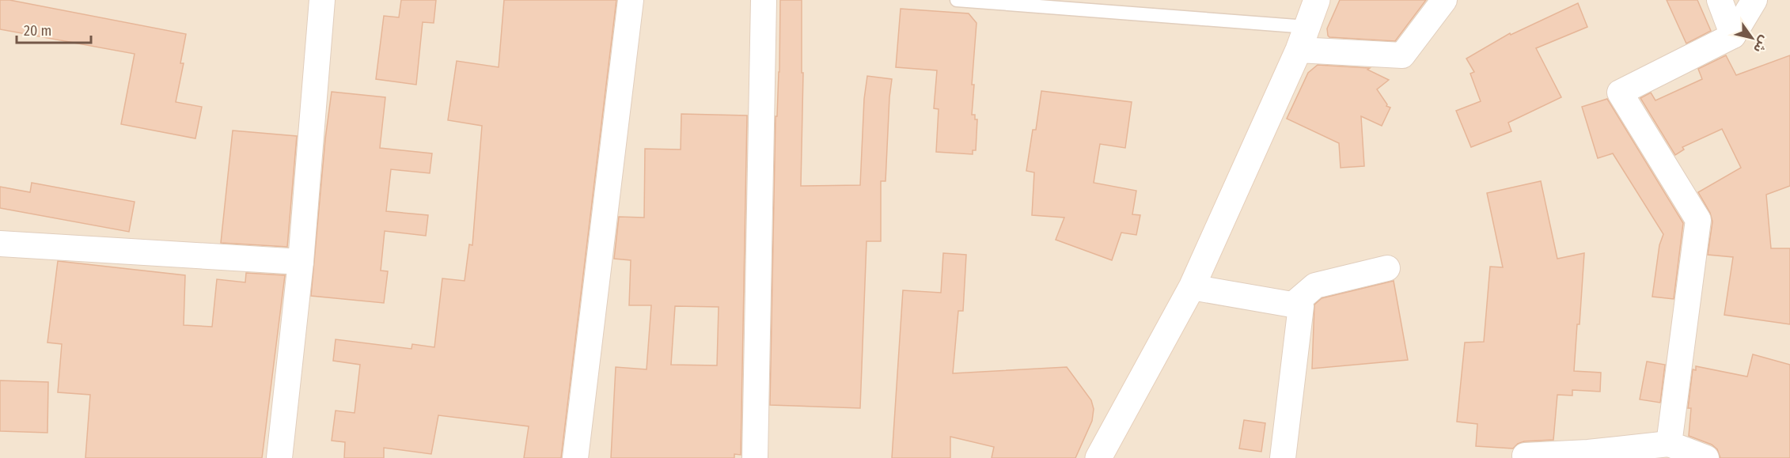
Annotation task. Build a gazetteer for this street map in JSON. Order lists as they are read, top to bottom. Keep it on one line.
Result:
{"scale_bar":"20 m","north":"bottom right"}
